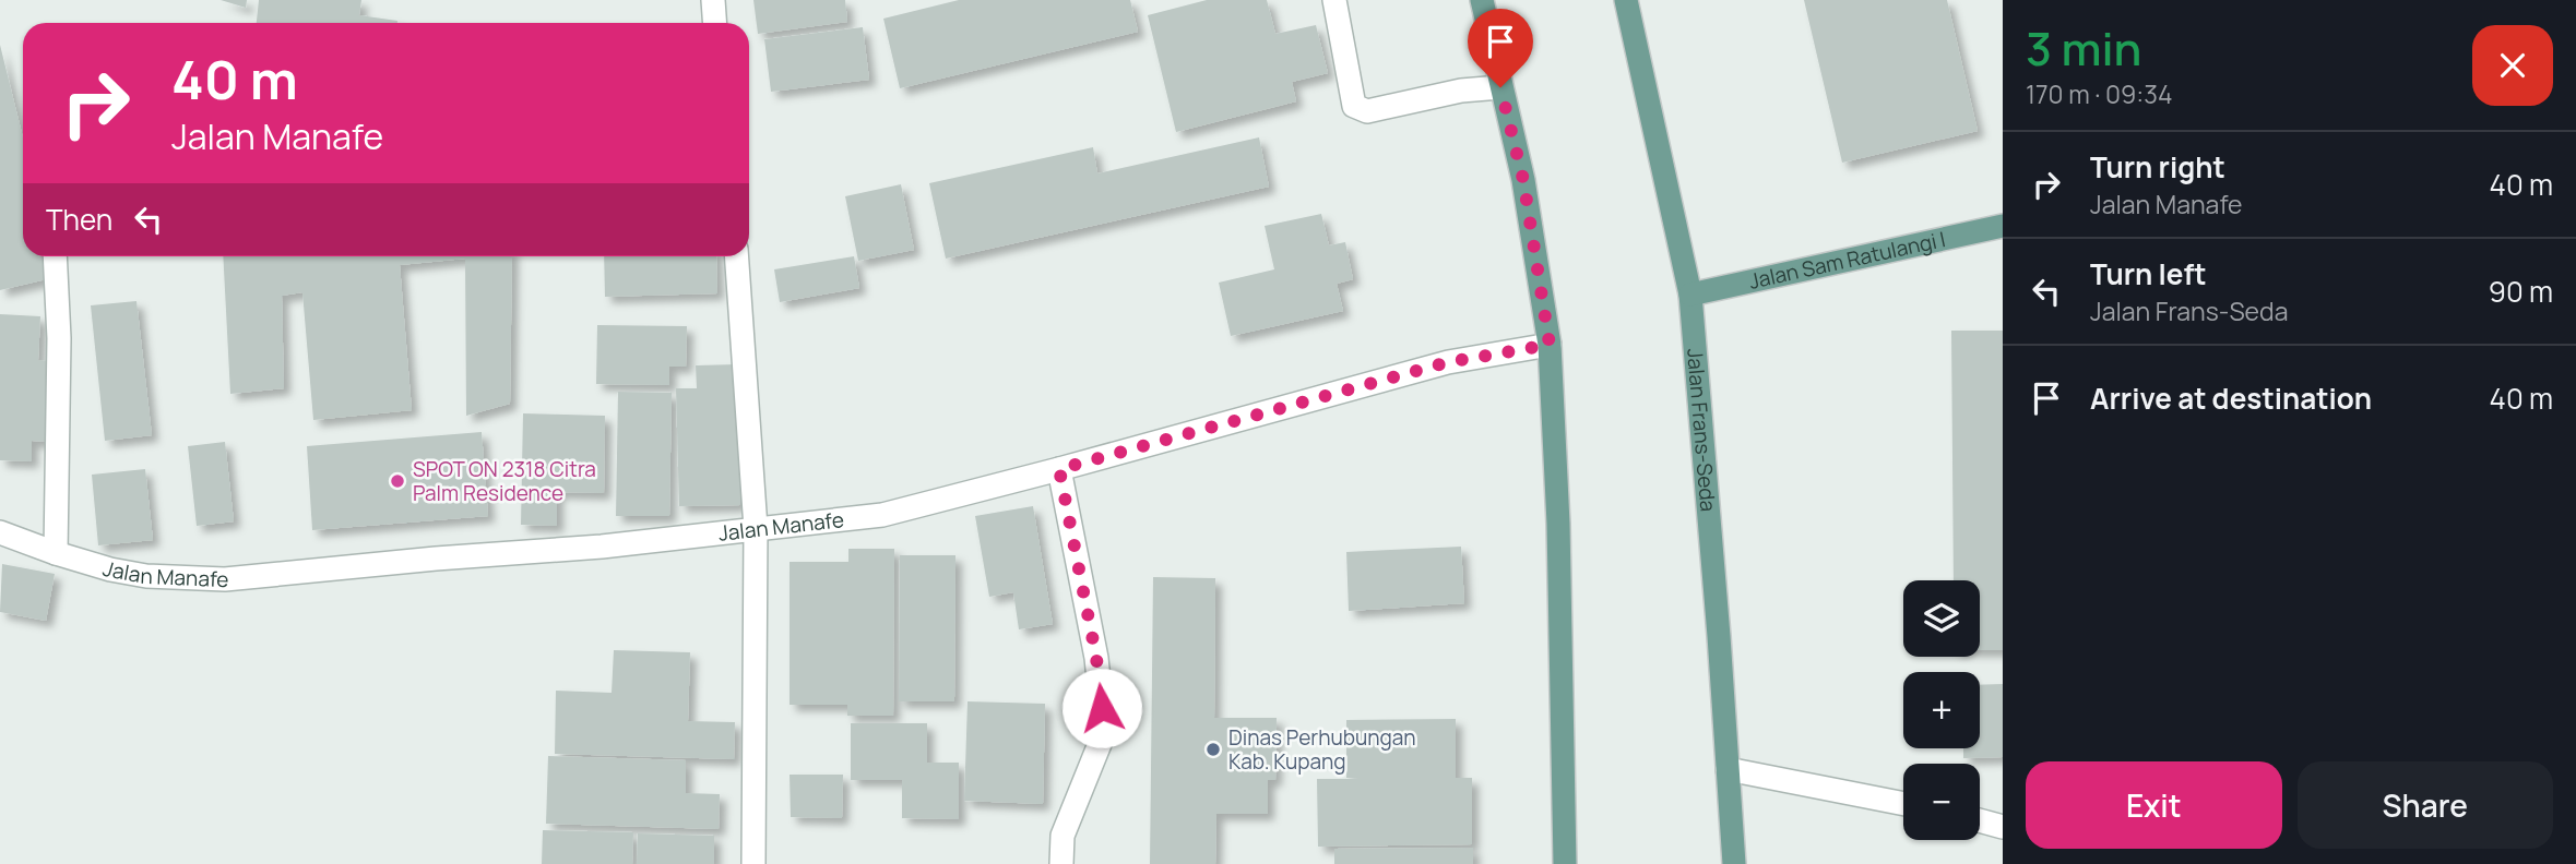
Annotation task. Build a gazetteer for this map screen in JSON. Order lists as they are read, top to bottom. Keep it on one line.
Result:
{"streets":{"main road":["Jalan Sam Ratulangi I","Jalan Frans-Seda"],"street":["Jalan Manafe"]},"crossings":[["Jalan Sam Ratulangi I","Jalan Frans-Seda"]],"places":["SPOT ON 2318 Citra Palm Residence","Dinas Perhubungan Kab. Kupang"],"page":{"heading":["3 min","170 m · 09:34"],"turn":["40 m","Jalan Manafe"],"list":[{"name":"Turn right","note":"Jalan Manafe","value":"40 m"},{"name":"Turn left","note":"Jalan Frans-Seda","value":"90 m"},{"name":"Arrive at destination","value":"40 m"}],"then":"Then","map_buttons":["+","−"],"buttons":["Exit","Share"]}}
